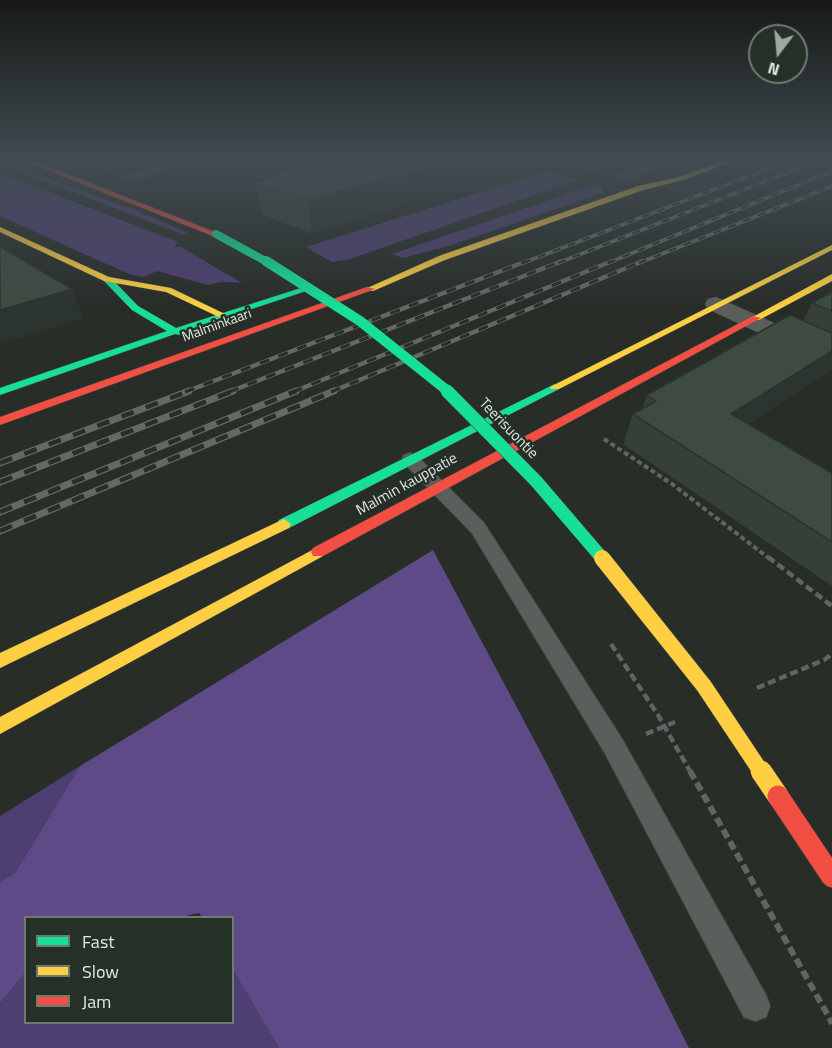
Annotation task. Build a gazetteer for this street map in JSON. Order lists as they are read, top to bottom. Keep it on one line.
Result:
{"streets":{"main road":["Malminkaari","Teerisuontie","Malmin kauppatie"]},"legend":["Fast","Slow","Jam"],"north":"bottom"}
